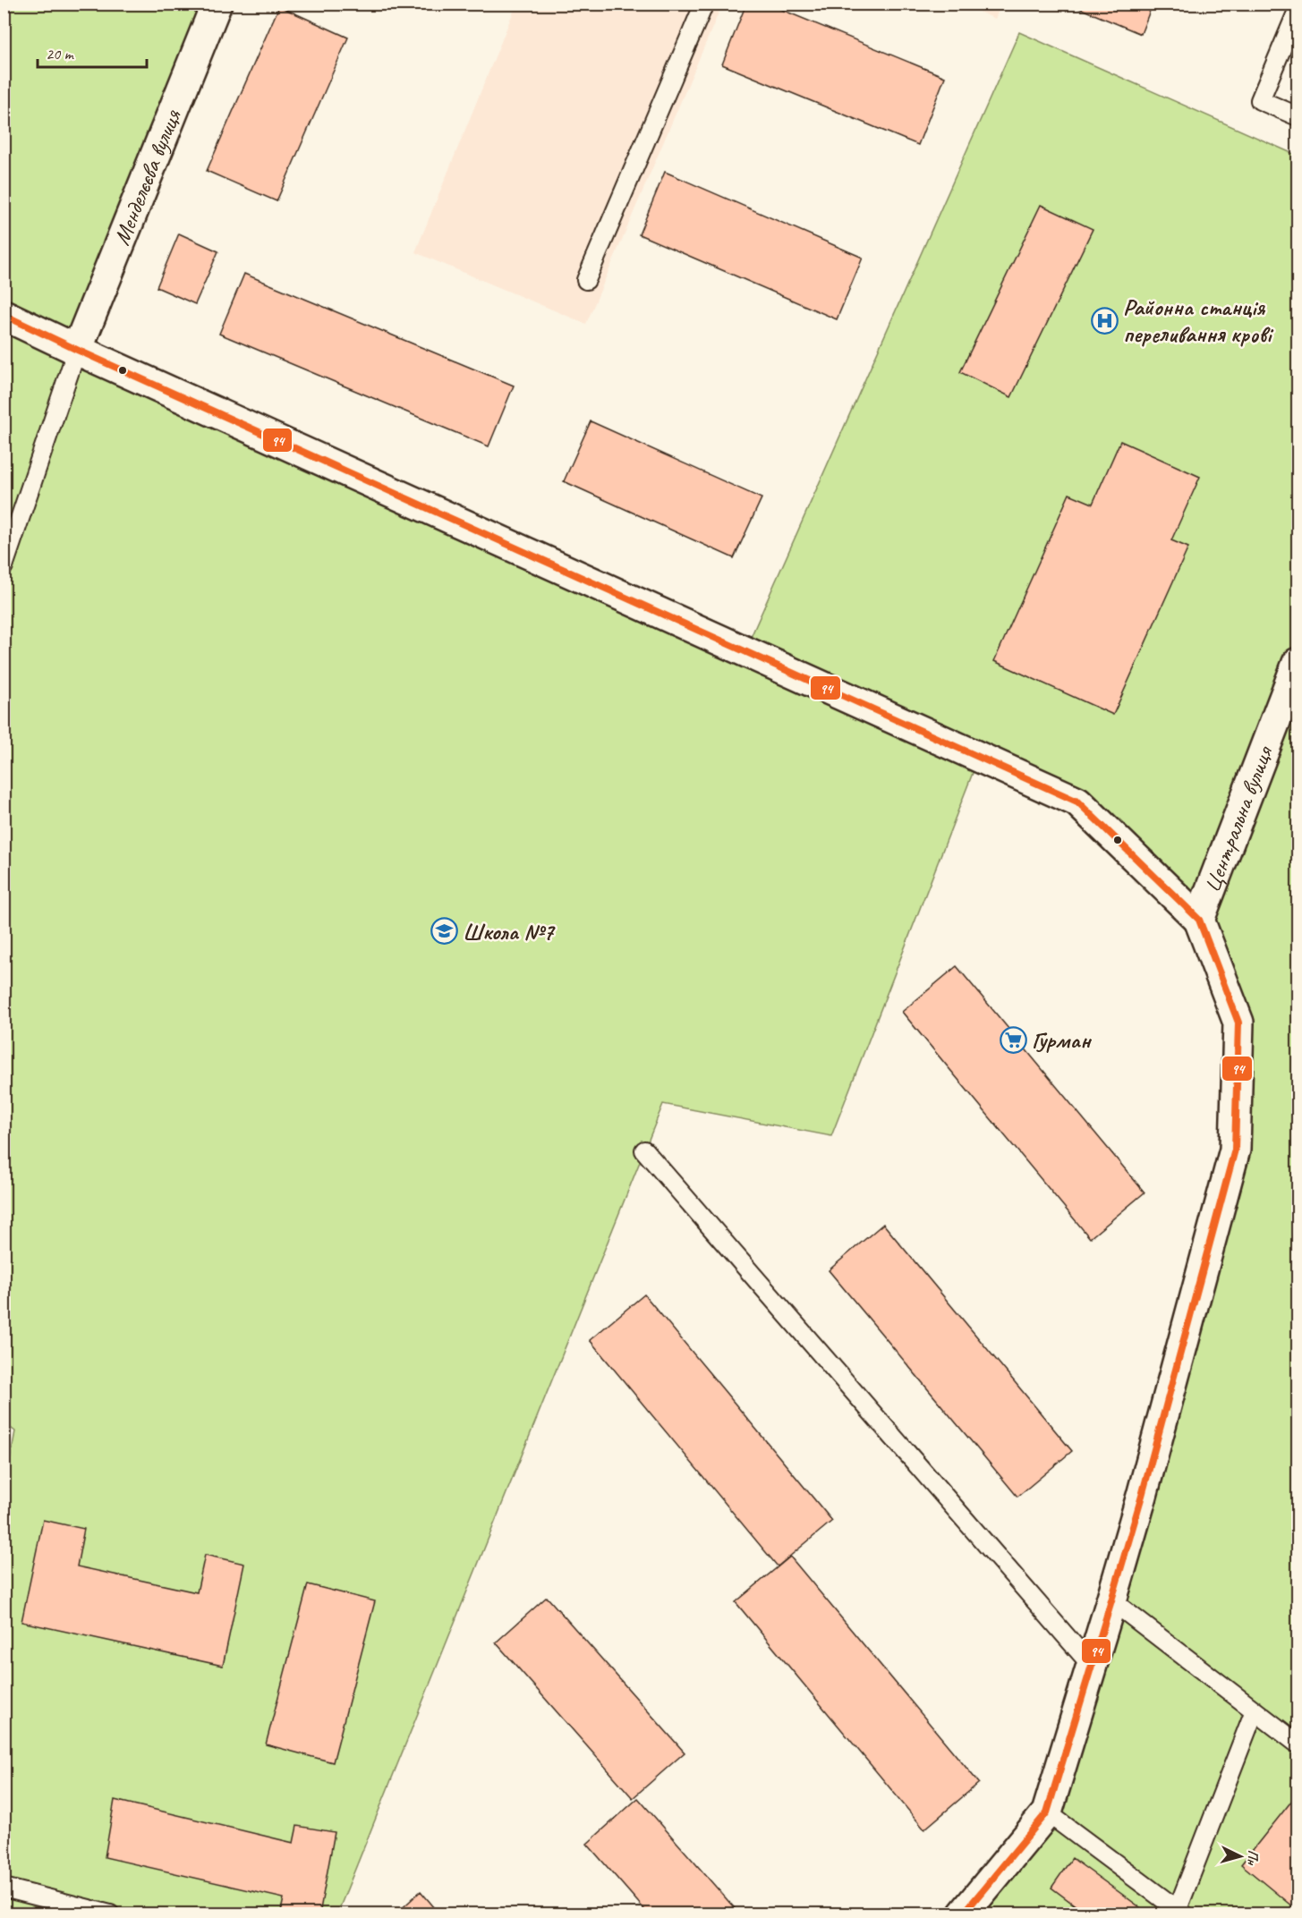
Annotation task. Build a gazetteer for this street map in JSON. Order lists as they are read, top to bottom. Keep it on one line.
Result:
{"streets":{"street":["Менделєєва вулиця","Центральна вулиця"]},"crossings":[["Менделєєва вулиця","Центральна вулиця"]],"places":{"hospital":["Районна станція переливання крові"],"school or university":["Школа №7"],"supermarket":["Гурман"]},"lines":["transit line 94"],"scale_bar":"20 m","north":"right"}
